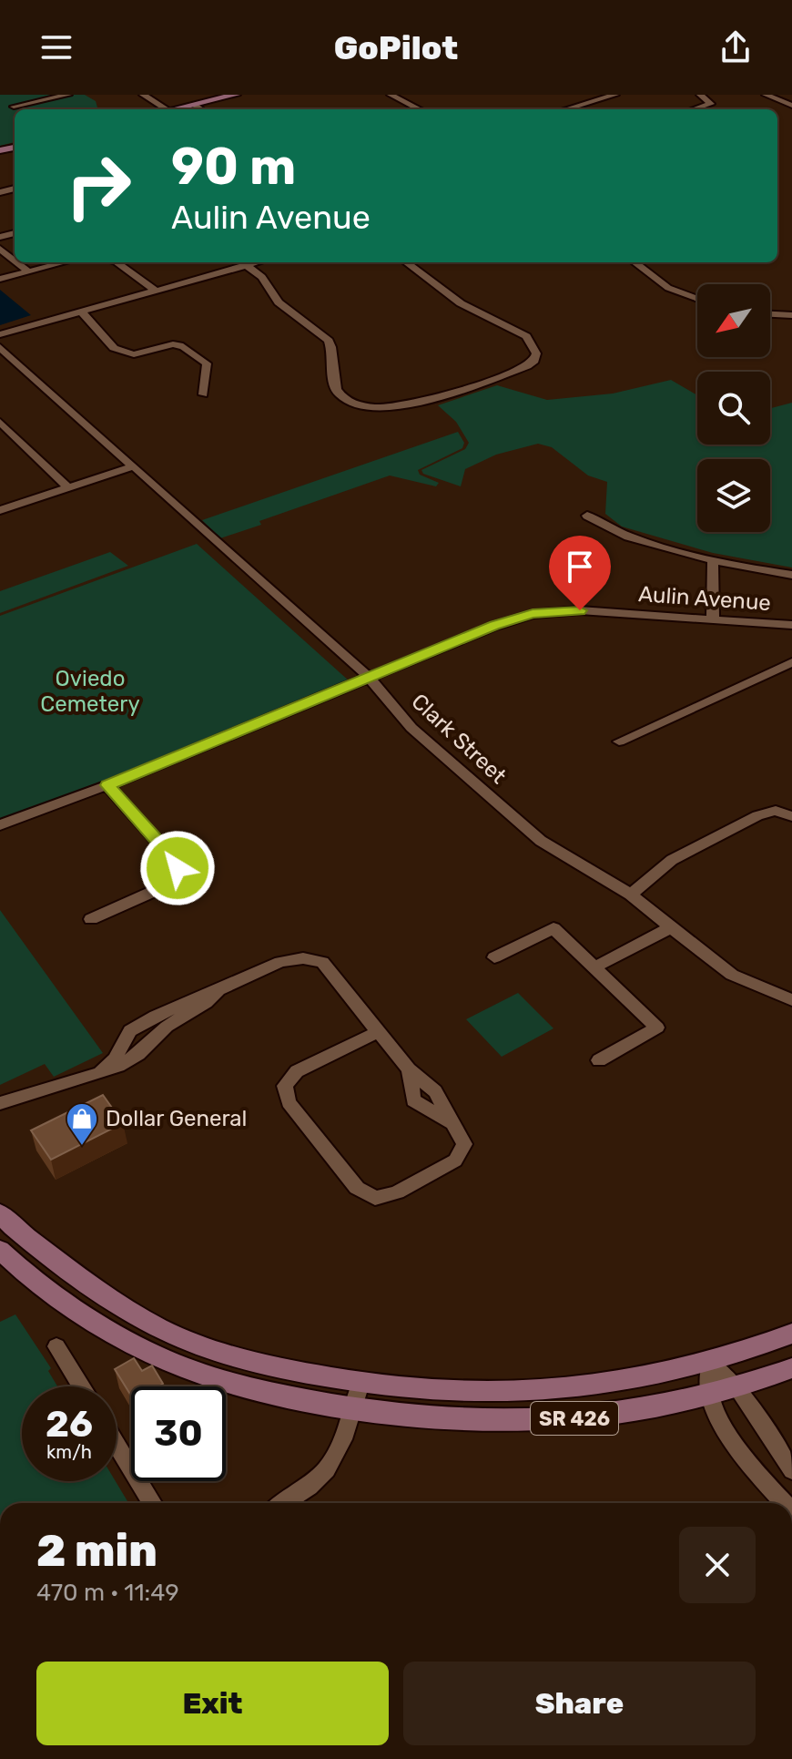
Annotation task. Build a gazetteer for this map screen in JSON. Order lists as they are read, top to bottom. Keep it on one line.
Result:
{"streets":{"main road":["SR 426"],"street":["Aulin Avenue","Clark Street"]},"crossings":[["Aulin Avenue","Clark Street"]],"parks":["Oviedo Cemetery"],"places":{"shop":["Dollar General"]},"north":"bottom left","page":{"header":"GoPilot","turn":["90 m","Aulin Avenue"],"speed":"26 km/h","limit":"30","heading":["2 min","470 m · 11:49"],"buttons":["Exit","Share"]}}
